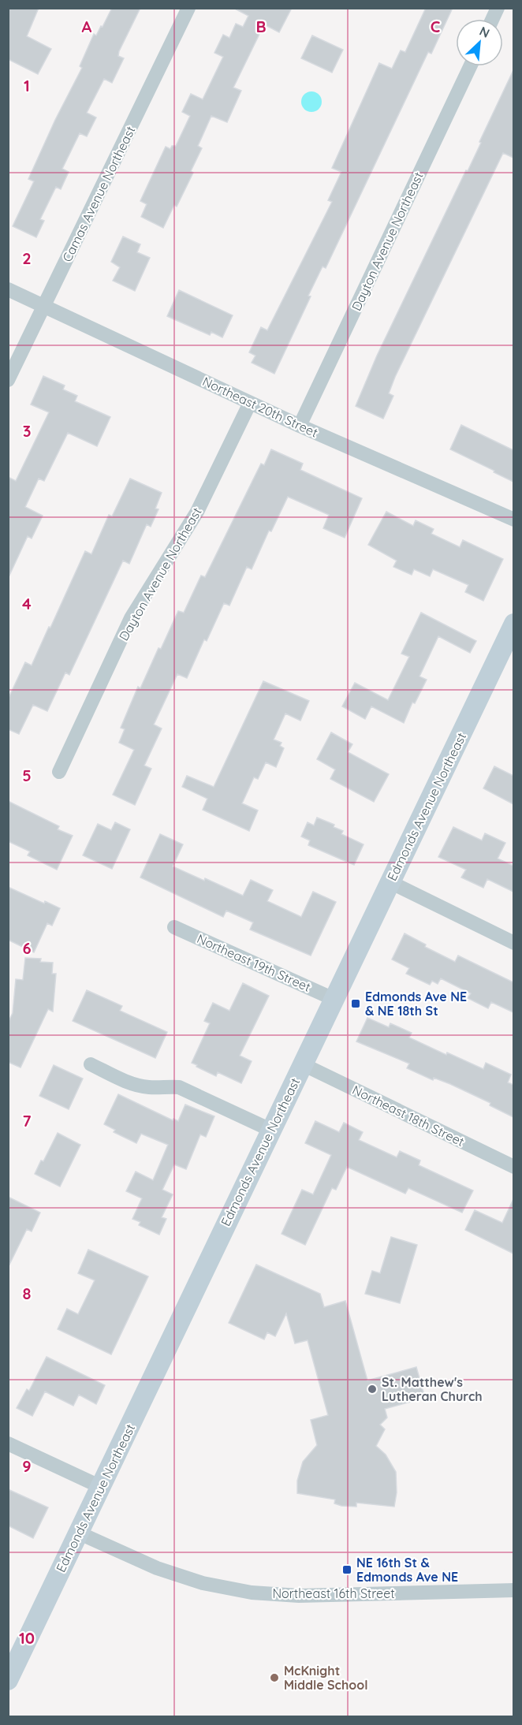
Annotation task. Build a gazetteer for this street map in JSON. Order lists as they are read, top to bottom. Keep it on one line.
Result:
{"streets":{"street":["Camas Avenue Northeast","Dayton Avenue Northeast","Northeast 20th Street","Edmonds Avenue Northeast","Northeast 19th Street","Northeast 18th Street","Northeast 16th Street"]},"crossings":[["Camas Avenue Northeast","Northeast 20th Street"],["Dayton Avenue Northeast","Northeast 20th Street"],["Edmonds Avenue Northeast","Northeast 19th Street"],["Edmonds Avenue Northeast","Northeast 18th Street"],["Edmonds Avenue Northeast","Northeast 16th Street"]],"places":{"transit":["Edmonds Ave NE & NE 18th St","NE 16th St & Edmonds Ave NE"],"other":["St. Matthew's Lutheran Church","McKnight Middle School"]},"north":"top right","grid":{"columns":["A","B","C"],"rows":["1","2","3","4","5","6","7","8","9","10"]}}
